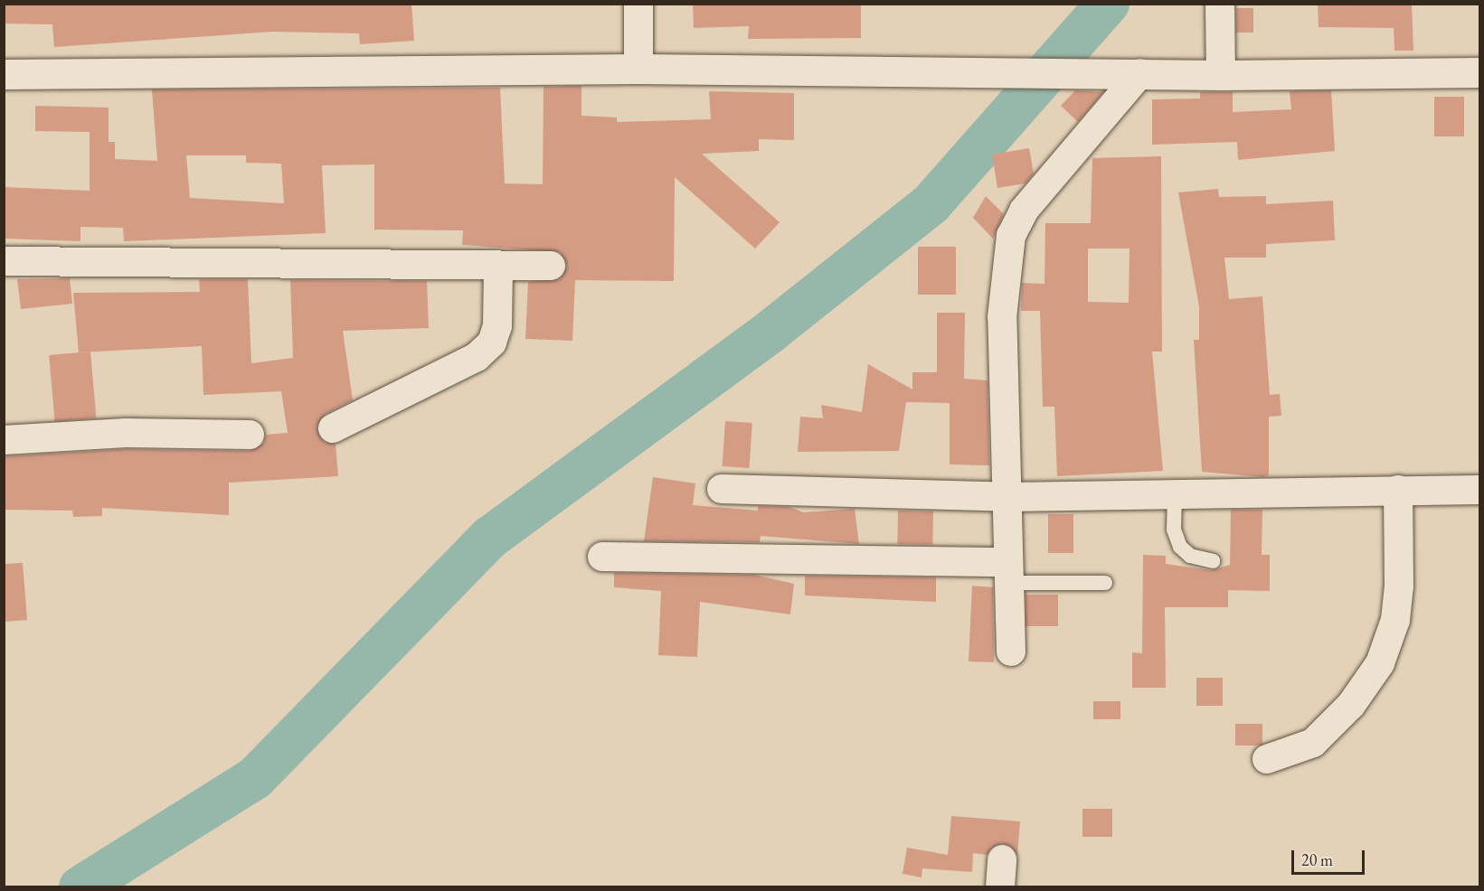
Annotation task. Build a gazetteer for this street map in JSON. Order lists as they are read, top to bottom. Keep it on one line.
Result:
{"scale_bar":"20 m"}
